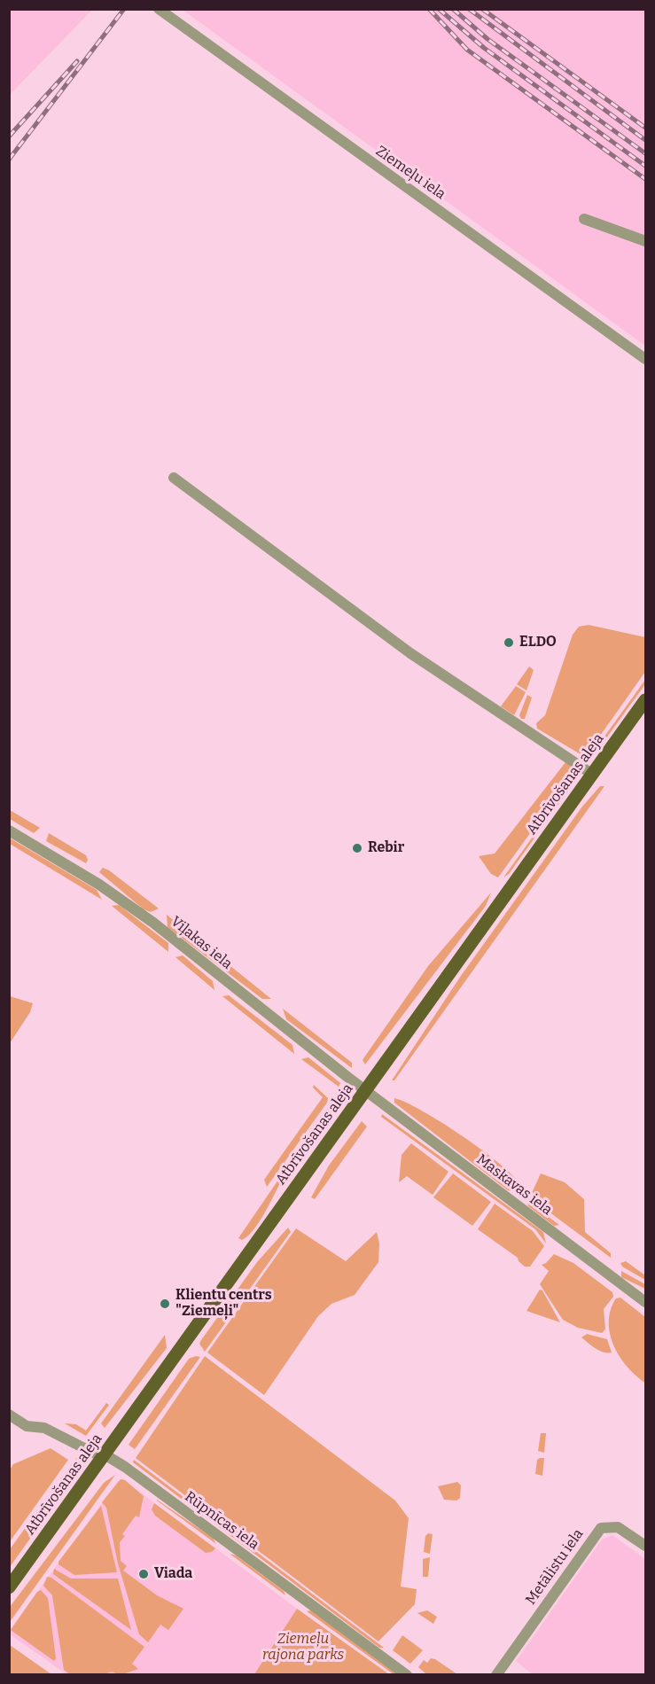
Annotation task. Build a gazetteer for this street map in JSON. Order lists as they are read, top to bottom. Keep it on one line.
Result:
{"streets":{"main road":["Atbrīvošanas aleja"],"street":["Ziemeļu iela","Viļakas iela","Maskavas iela","Rūpnīcas iela","Metālistu iela"]},"crossings":[["Atbrīvošanas aleja","Viļakas iela"],["Atbrīvošanas aleja","Maskavas iela"],["Atbrīvošanas aleja","Rūpnīcas iela"],["Viļakas iela","Maskavas iela"]],"parks":["Ziemeļu rajona parks"],"places":["ELDO","Rebir","Klientu centrs \"Ziemeļi\"","Viada"]}
